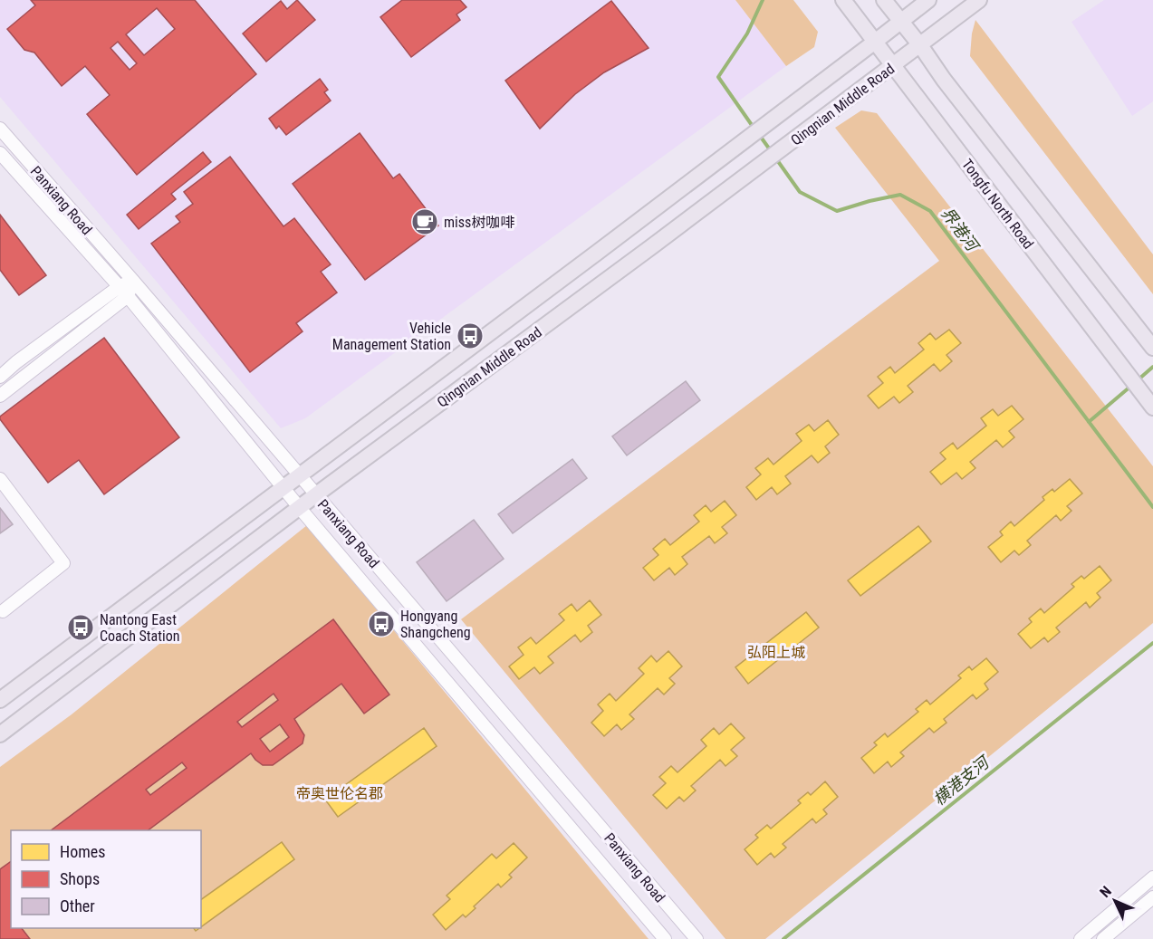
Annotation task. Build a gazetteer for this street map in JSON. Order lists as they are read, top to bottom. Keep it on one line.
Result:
{"streets":{"main road":["Qingnian Middle Road","Tongfu North Road"],"street":["Panxiang Road"]},"crossings":[["Qingnian Middle Road","Panxiang Road"],["Qingnian Middle Road","Tongfu North Road"]],"water":["界港河","横港支河"],"parks":["弘阳上城","帝奥世伦名郡"],"places":{"cafe":["miss树咖啡"],"bus stop":["Vehicle Management Station","Hongyang Shangcheng","Nantong East Coach Station"]},"legend":["Homes","Shops","Other"],"north":"top left"}
